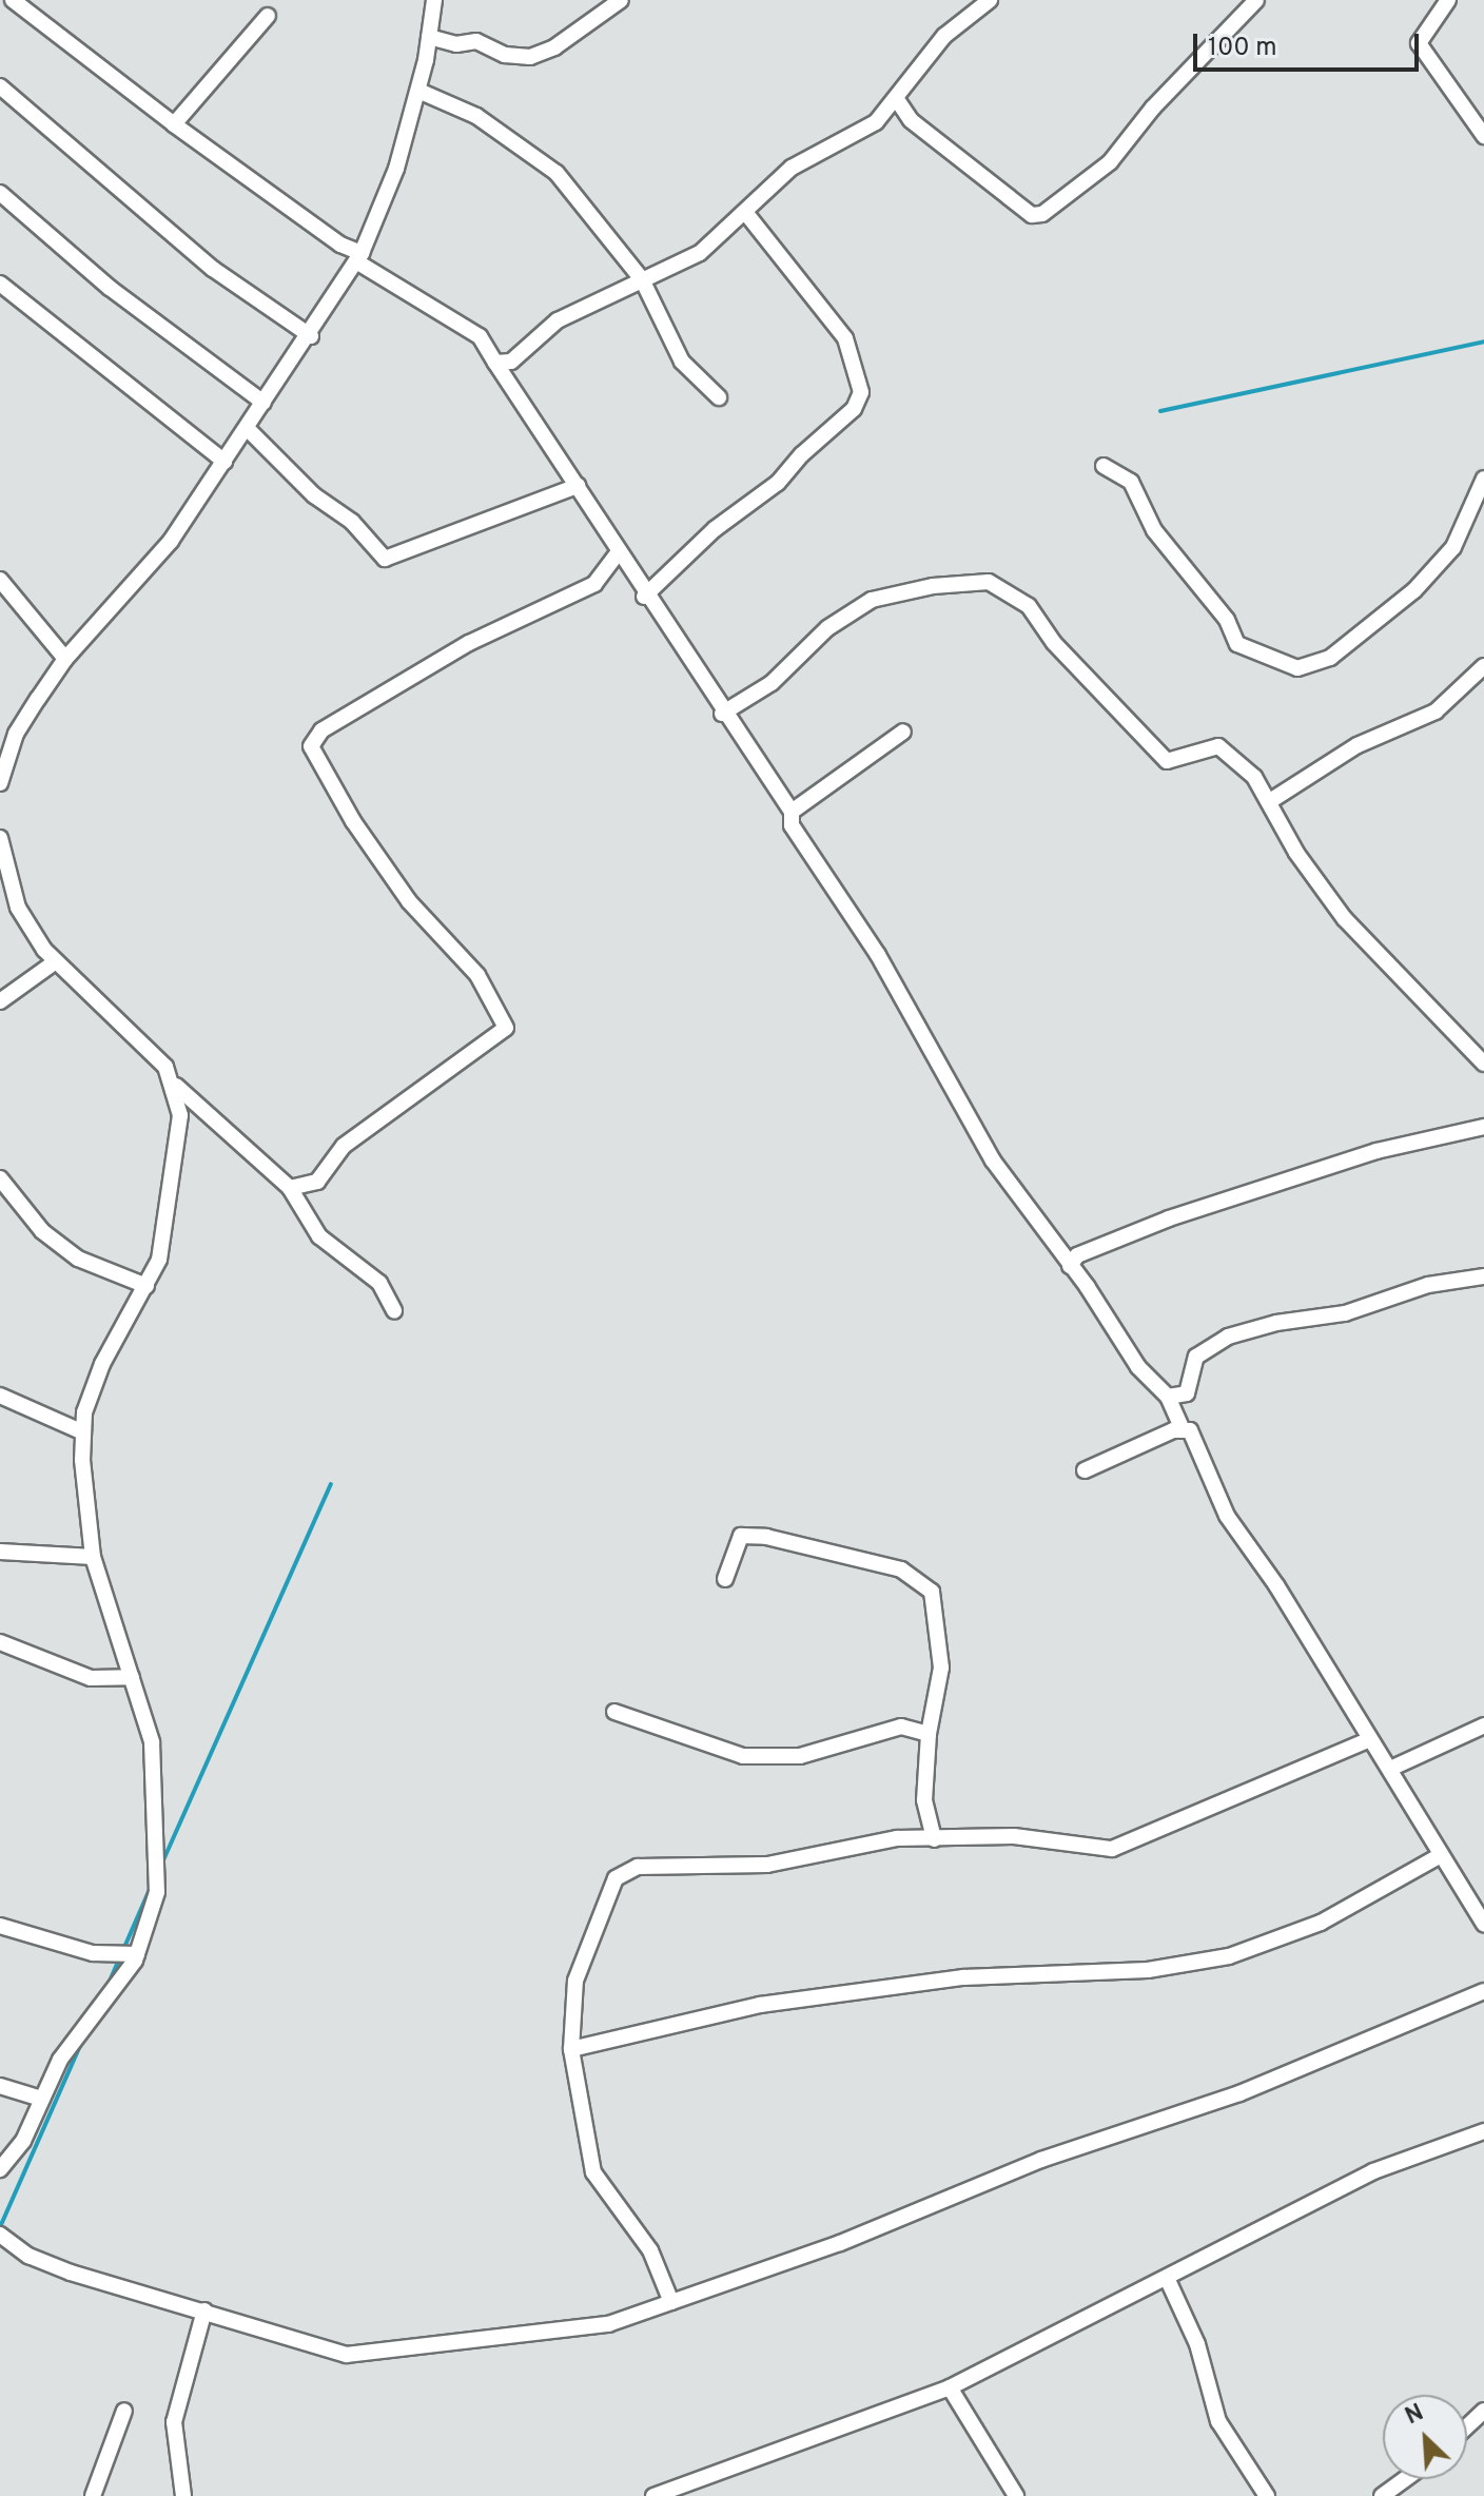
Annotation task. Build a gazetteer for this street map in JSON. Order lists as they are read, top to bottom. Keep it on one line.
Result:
{"scale_bar":"100 m","north":"top left"}
